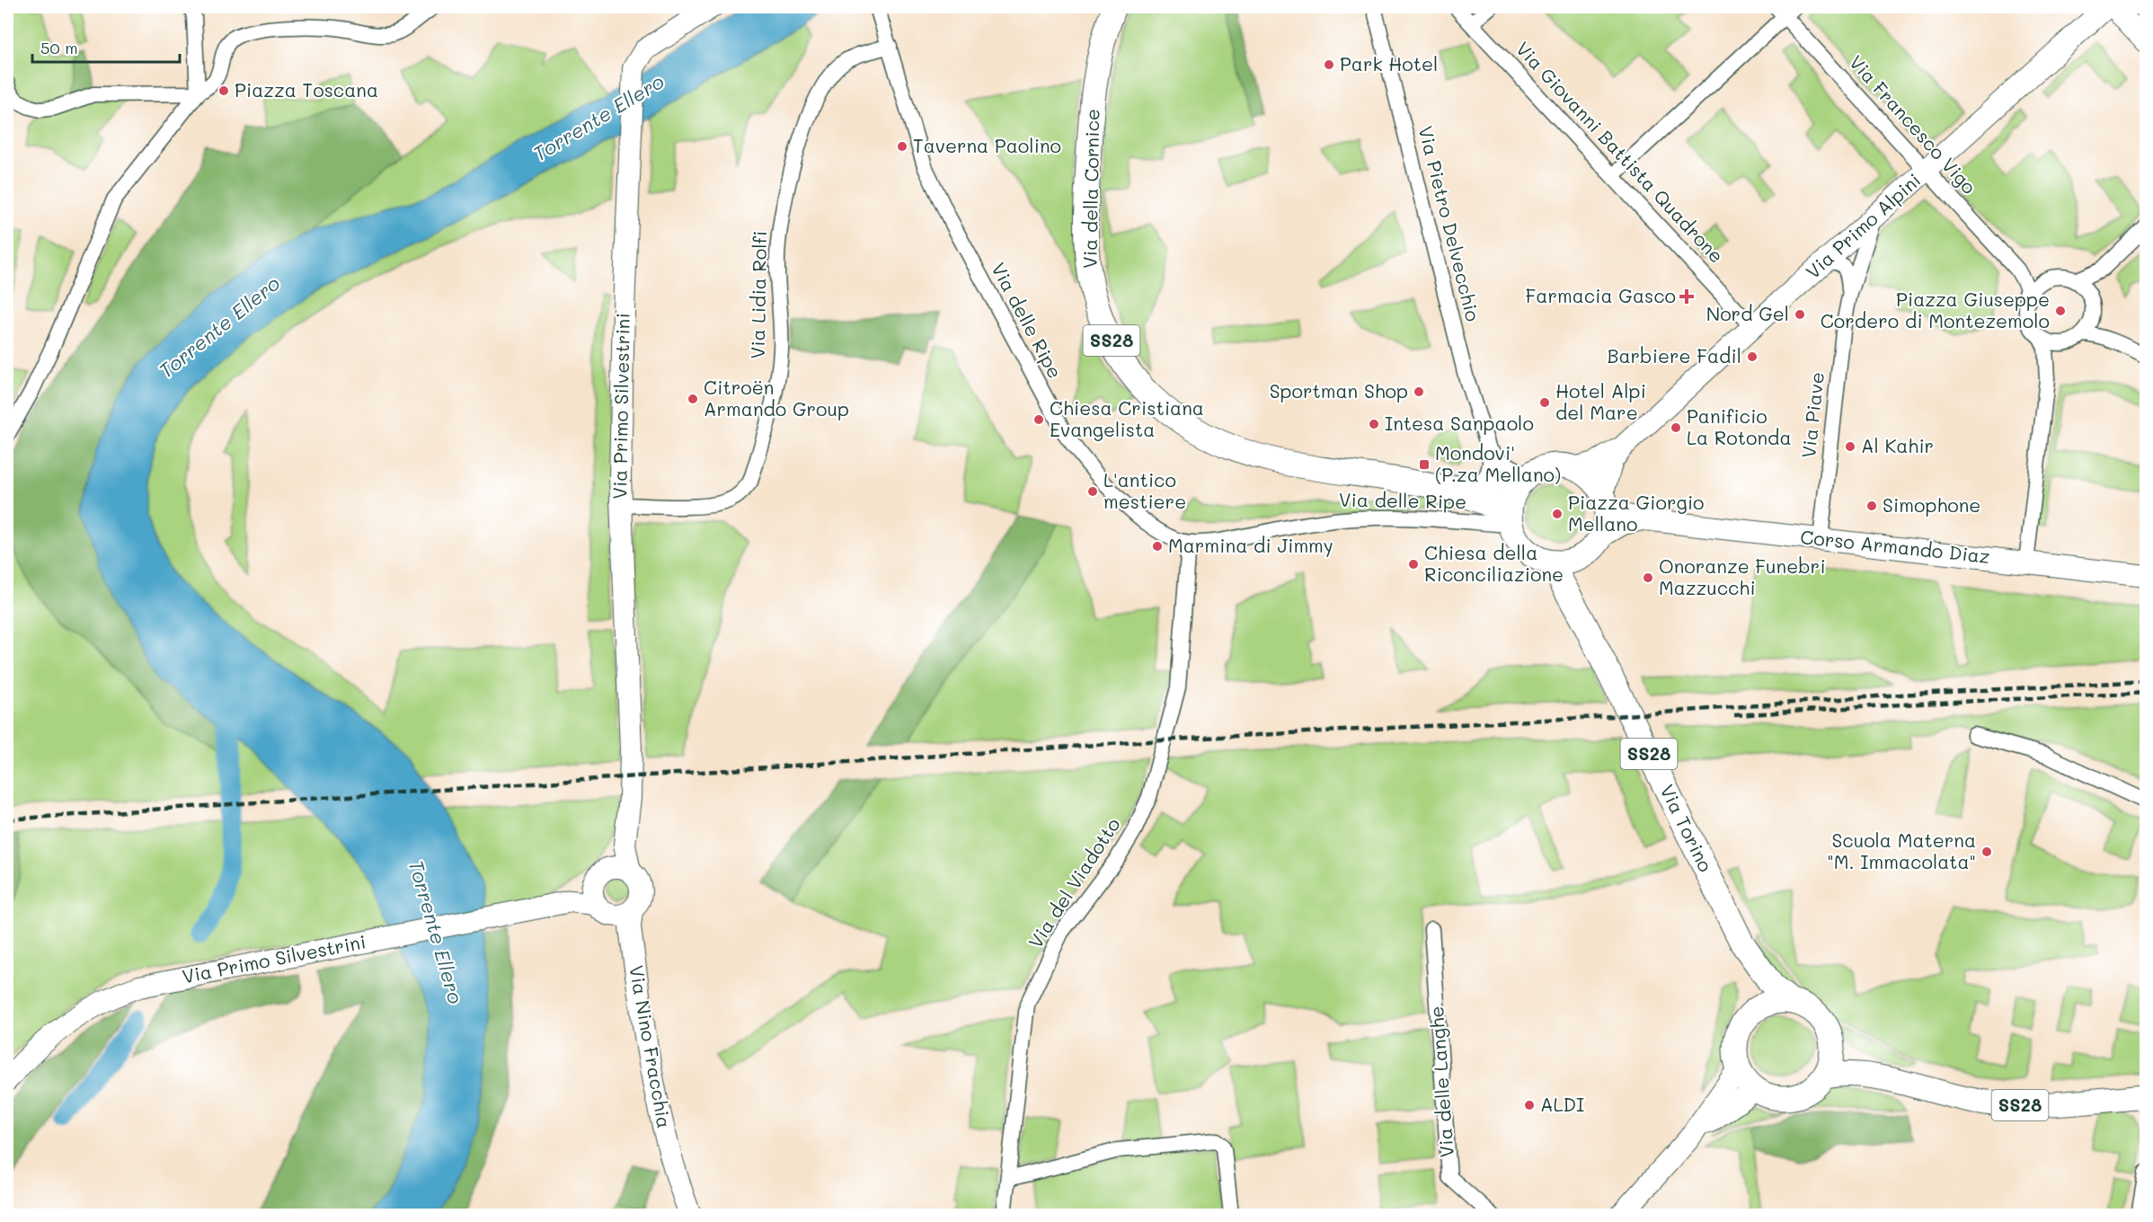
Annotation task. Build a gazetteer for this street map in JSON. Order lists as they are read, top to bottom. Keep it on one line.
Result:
{"streets":{"main road":["Via della Cornice","SS28","Via Torino"],"street":["Via Francesco Vigo","Via Giovanni Battista Quadrone","Via Pietro Delvecchio","Via Primo Alpini","Via Lidia Rolfi","Via delle Ripe","Via Primo Silvestrini","Via Piave","Corso Armando Diaz","Via del Viadotto","Via Nino Fracchia","Via delle Langhe"]},"crossings":[["Via Francesco Vigo","Via Primo Alpini"],["Via Giovanni Battista Quadrone","Via Primo Alpini"],["Via della Cornice","Via Pietro Delvecchio"],["Via della Cornice","Via Primo Alpini"],["Via della Cornice","Via delle Ripe"],["Via della Cornice","Corso Armando Diaz"],["Via della Cornice","Via Torino"],["Via Primo Alpini","Via delle Ripe"],["Via Primo Alpini","Via Piave"],["Via Primo Alpini","Corso Armando Diaz"],["Via Primo Alpini","Via Torino"],["Via Lidia Rolfi","Via delle Ripe"],["Via Lidia Rolfi","Via Primo Silvestrini"],["Via delle Ripe","Corso Armando Diaz"],["Via delle Ripe","Via Torino"],["Via delle Ripe","Via del Viadotto"],["Via Primo Silvestrini","Via Nino Fracchia"],["Via Piave","Corso Armando Diaz"],["Corso Armando Diaz","Via Torino"]],"water":["Torrente Ellero"],"places":{"other":["Park Hotel","Piazza Toscana","Taverna Paolino","Piazza Giuseppe Cordero di Montezemolo","Nord Gel","Barbiere Fadil","Sportman Shop","Citroën Armando Group","Hotel Alpi del Mare","Chiesa Cristiana Evangelista","Intesa Sanpaolo","Panificio La Rotonda","Al Kahir","L'antico mestiere","Simophone","Piazza Giorgio Mellano","Marmina di Jimmy","Chiesa della Riconciliazione","Onoranze Funebri Mazzucchi","Scuola Materna \"M. Immacolata\"","ALDI"],"health":["Farmacia Gasco"],"transit":["Mondovi' (P.za Mellano)"]},"scale_bar":"50 m"}
